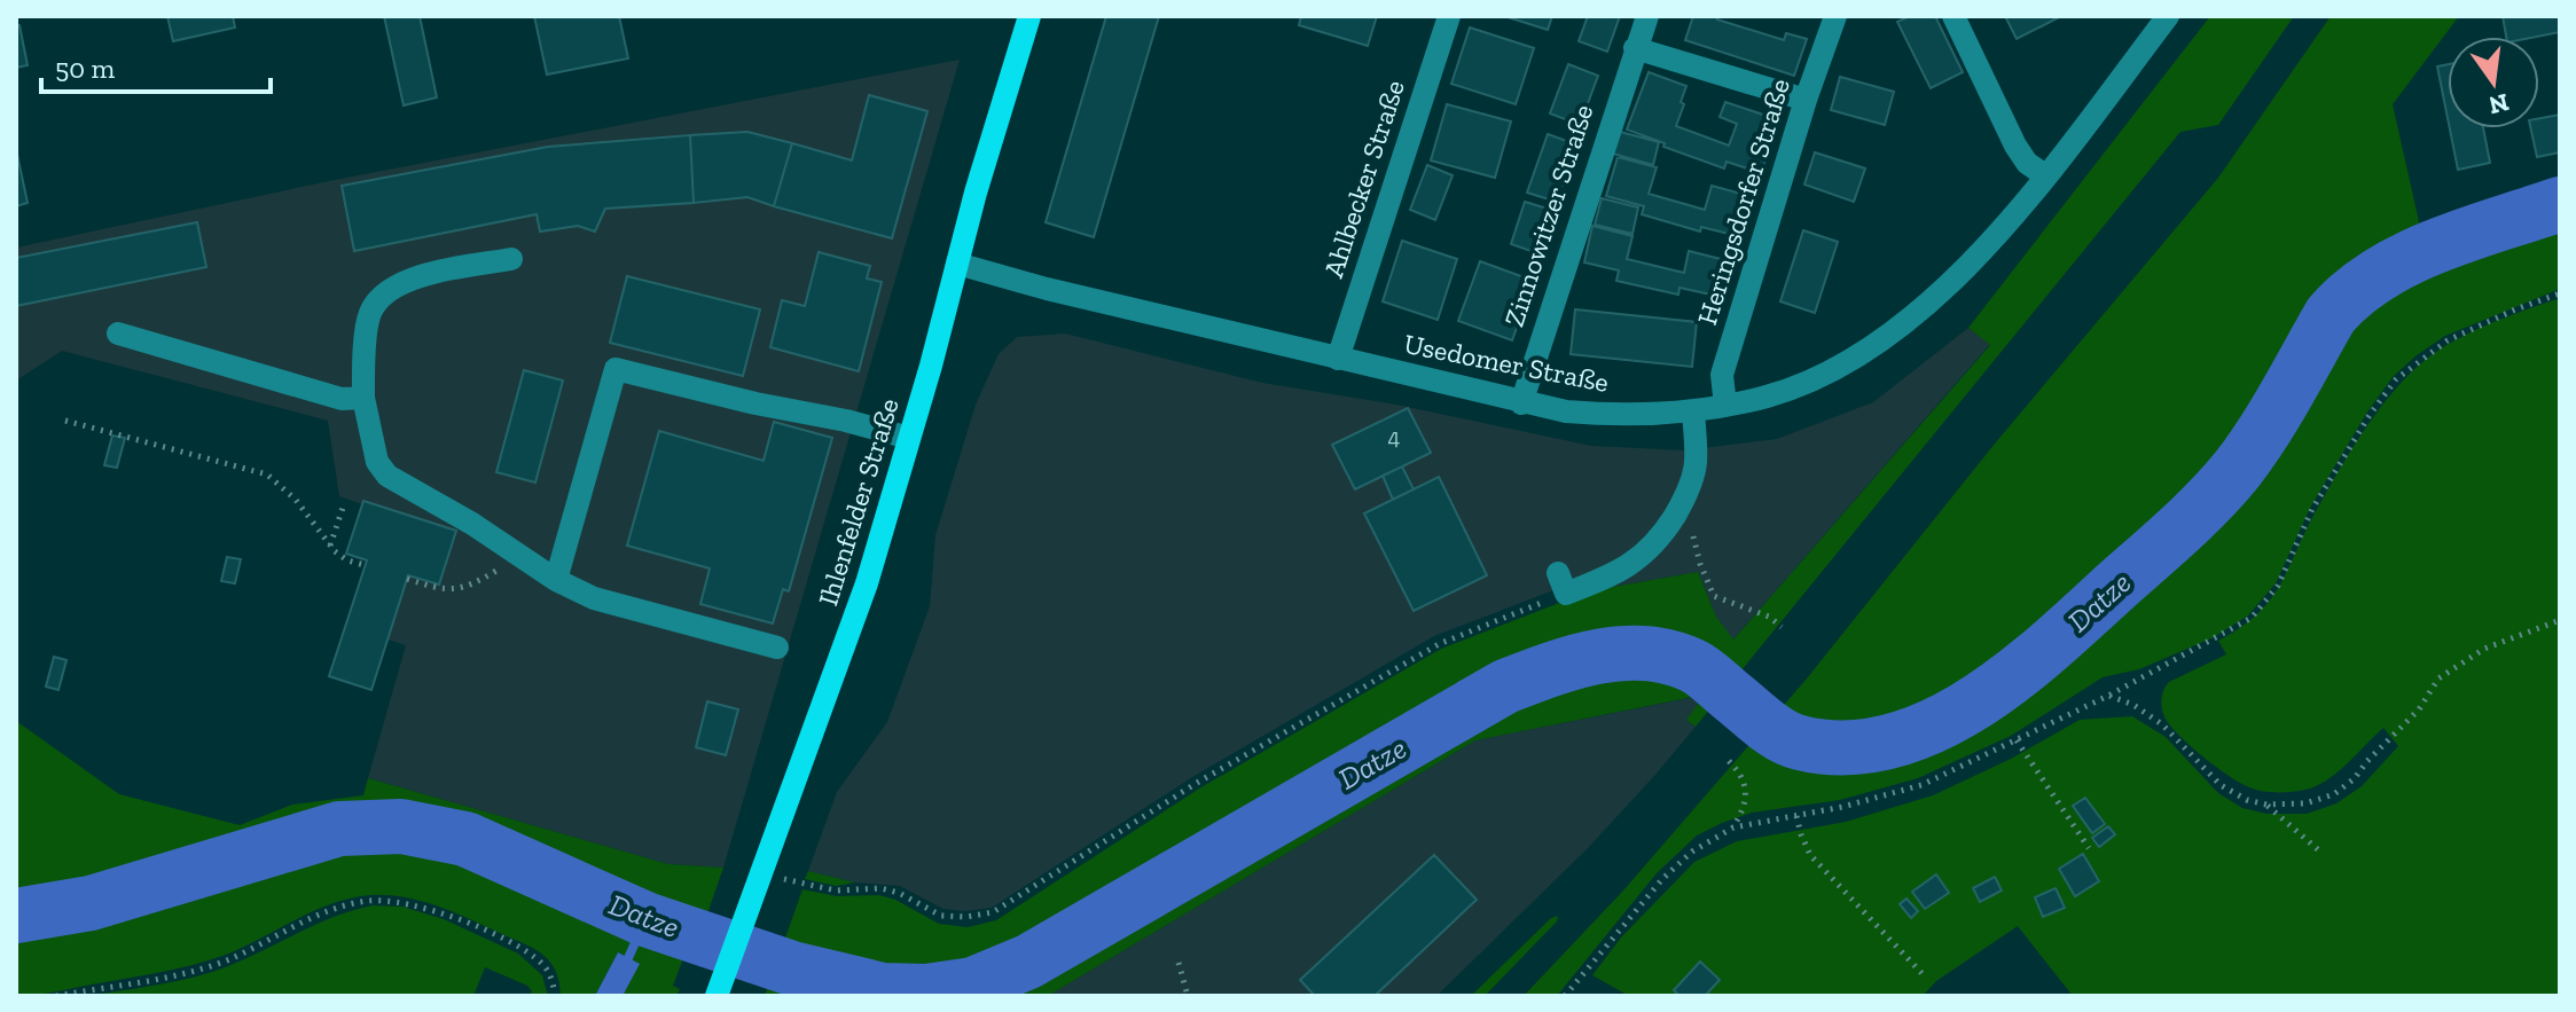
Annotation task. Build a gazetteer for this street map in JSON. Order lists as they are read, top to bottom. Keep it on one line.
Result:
{"streets":{"main road":["Ihlenfelder Straße"],"street":["Ahlbecker Straße","Heringsdorfer Straße","Zinnowitzer Straße","Usedomer Straße"]},"crossings":[["Ahlbecker Straße","Usedomer Straße"],["Heringsdorfer Straße","Usedomer Straße"],["Zinnowitzer Straße","Usedomer Straße"],["Usedomer Straße","Ihlenfelder Straße"]],"water":["Datze"],"house_numbers":["4"],"scale_bar":"50 m","north":"bottom"}
